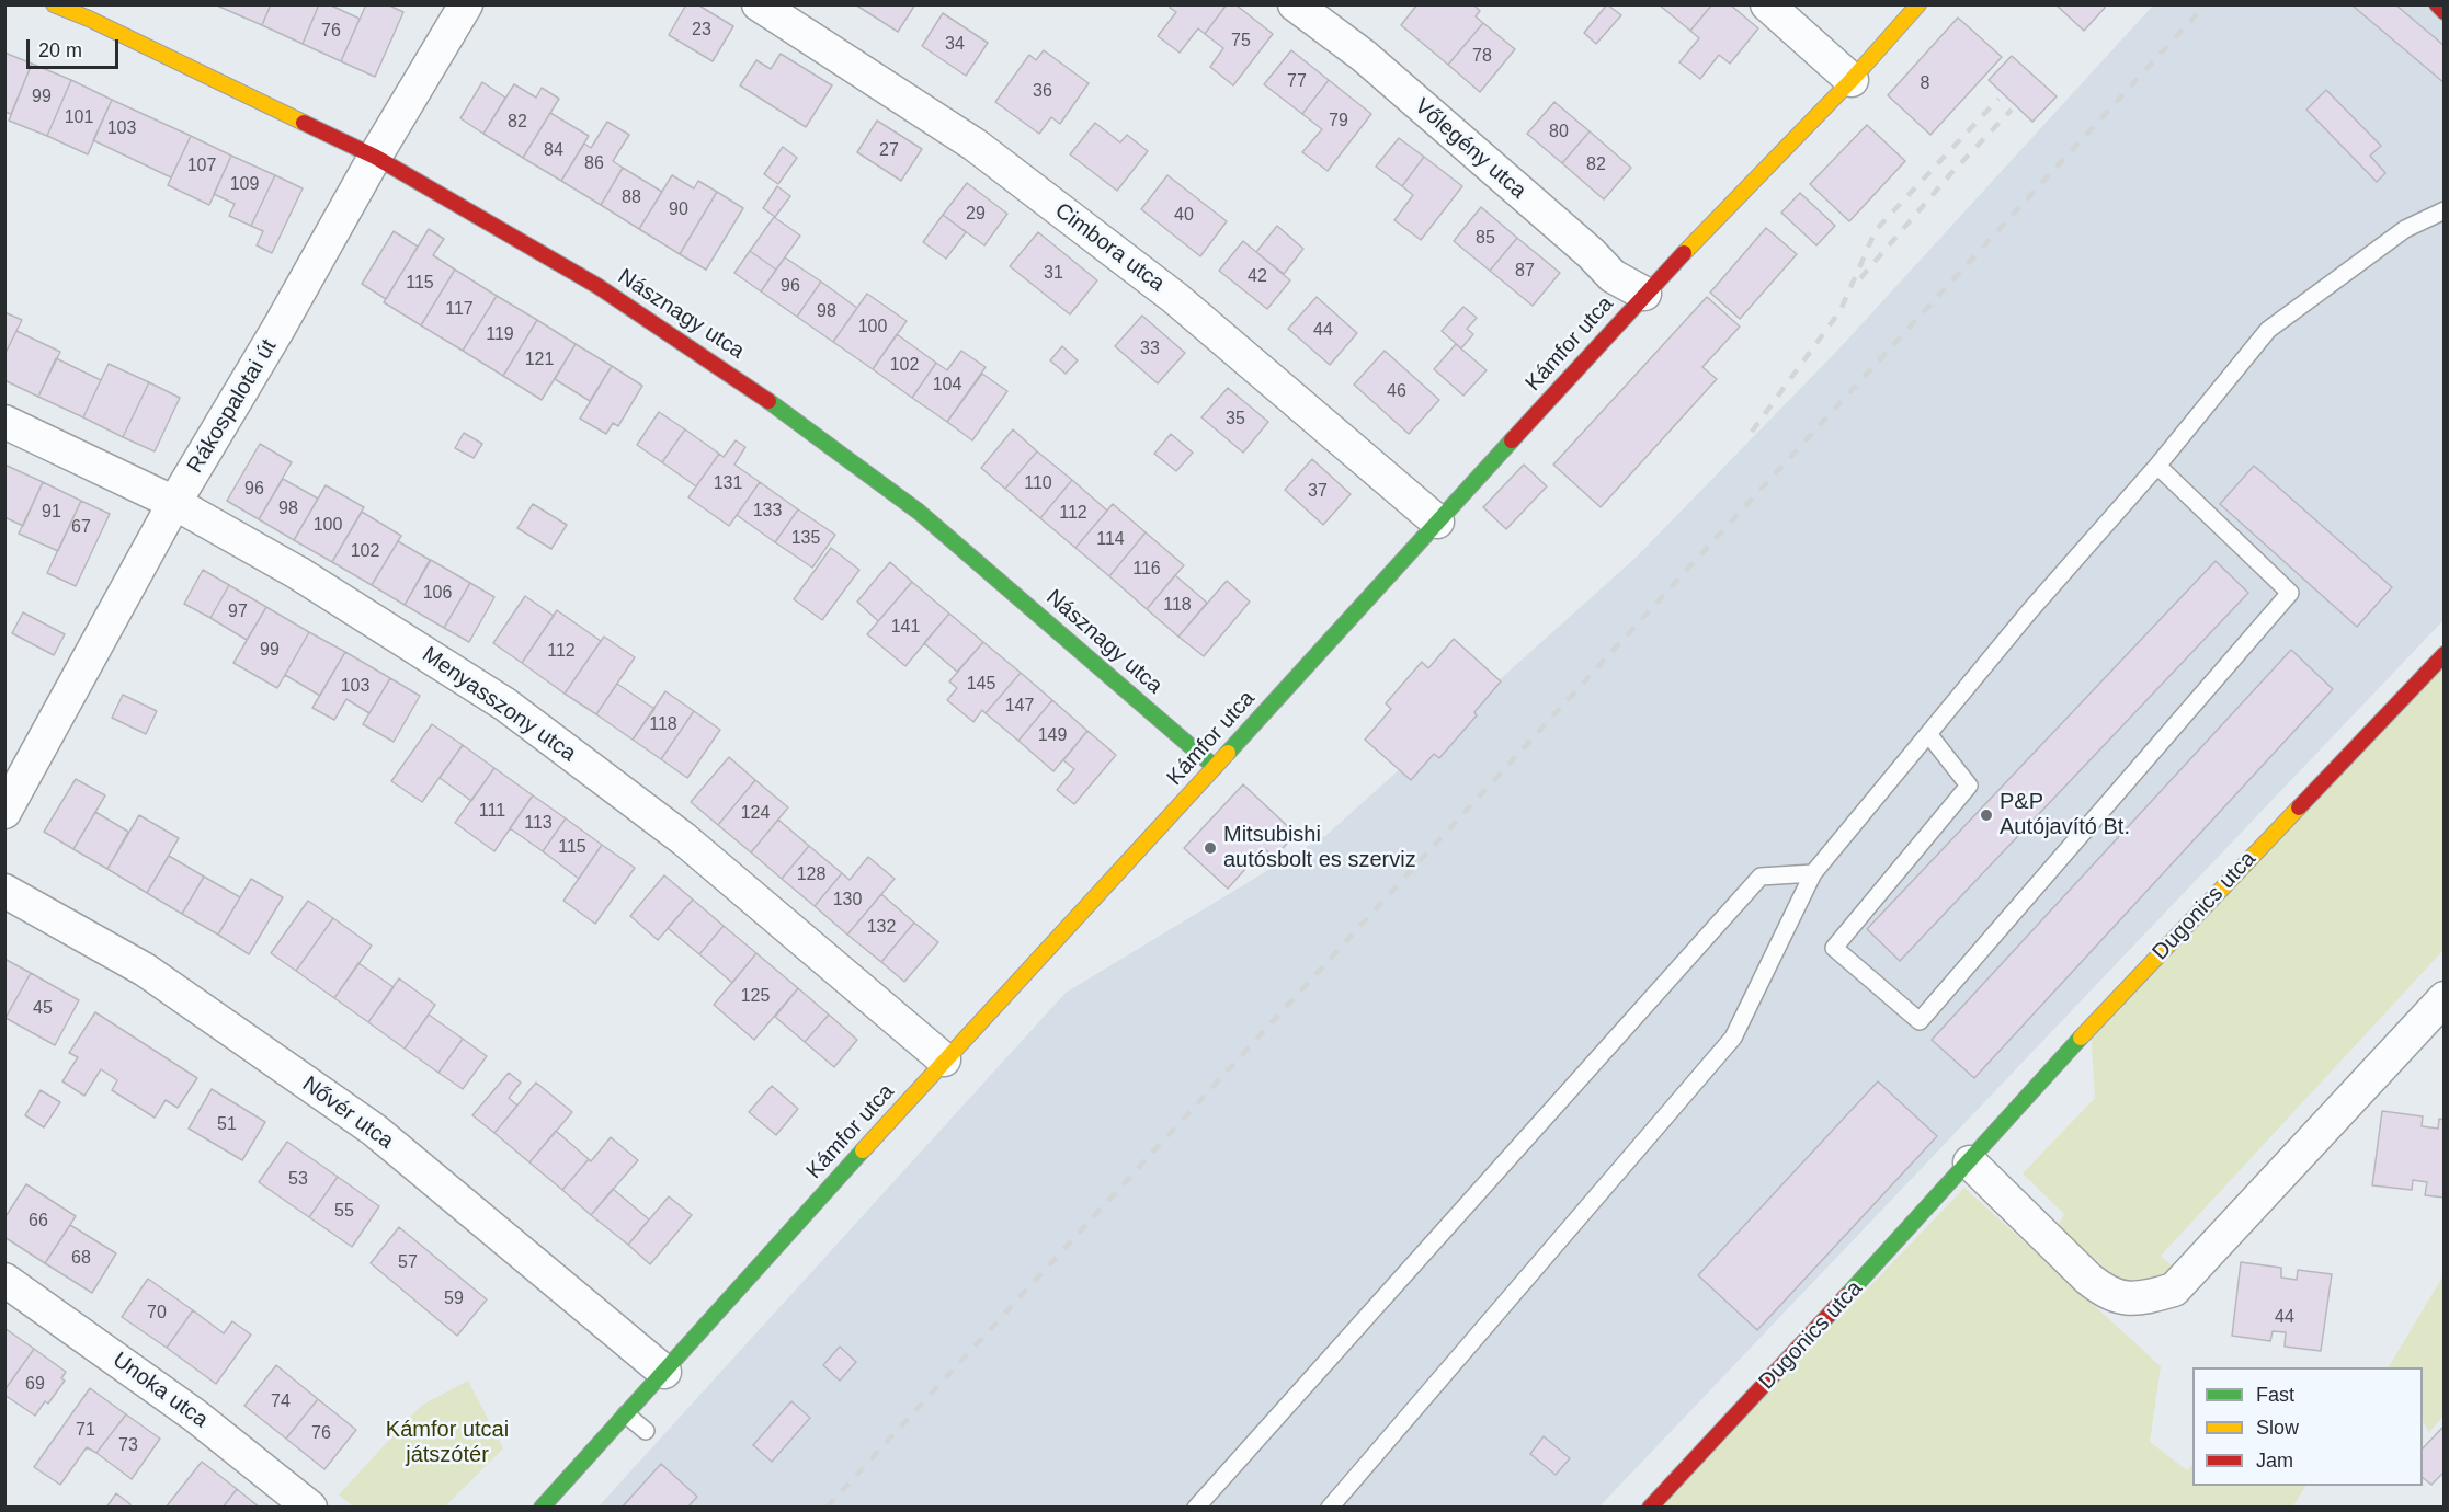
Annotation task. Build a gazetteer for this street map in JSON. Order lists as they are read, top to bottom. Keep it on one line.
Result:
{"streets":{"street":["Vőlegény utca","Cimbora utca","Násznagy utca","Kámfor utca","Rákospalotai út","Menyasszony utca","Dugonics utca","Nővér utca","Unoka utca"]},"crossings":[["Vőlegény utca","Kámfor utca"],["Cimbora utca","Kámfor utca"],["Násznagy utca","Kámfor utca"],["Násznagy utca","Rákospalotai út"],["Kámfor utca","Menyasszony utca"],["Kámfor utca","Nővér utca"],["Rákospalotai út","Menyasszony utca"]],"parks":["Kámfor utcai játszótér"],"places":["P&P Autójavító Bt.","Mitsubishi autósbolt es szerviz"],"house_numbers":["23","76","75","34","78","77","8","36","99","101","79","82","103","80","84","27","86","82","107","109","88","90","29","40","85","87","31","42","115","96","117","98","100","44","119","33","121","102","104","46","35","131","110","96","37","98","133","91","112","100","67","135","114","102","116","106","118","97","141","99","112","145","103","147","118","149","111","124","113","115","128","130","132","125","45","51","53","55","66","68","57","59","70","44","69","74","71","76","73"],"legend":["Fast","Slow","Jam"],"scale_bar":"20 m"}
